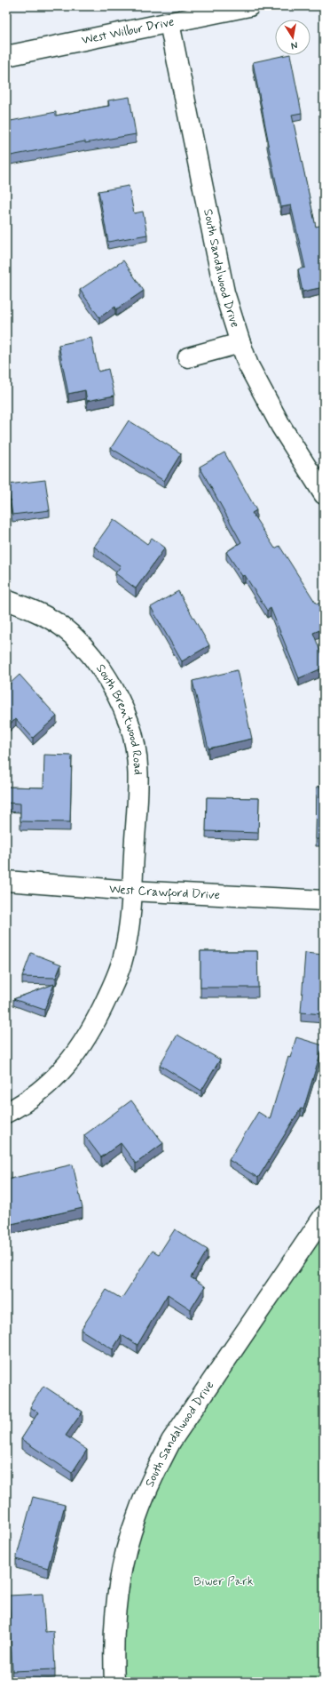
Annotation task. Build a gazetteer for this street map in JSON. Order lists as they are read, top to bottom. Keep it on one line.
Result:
{"streets":{"street":["West Wilbur Drive","South Sandalwood Drive","South Brentwood Road","West Crawford Drive"]},"crossings":[["West Wilbur Drive","South Sandalwood Drive"],["South Brentwood Road","West Crawford Drive"]],"parks":["Biwer Park"],"north":"bottom"}
